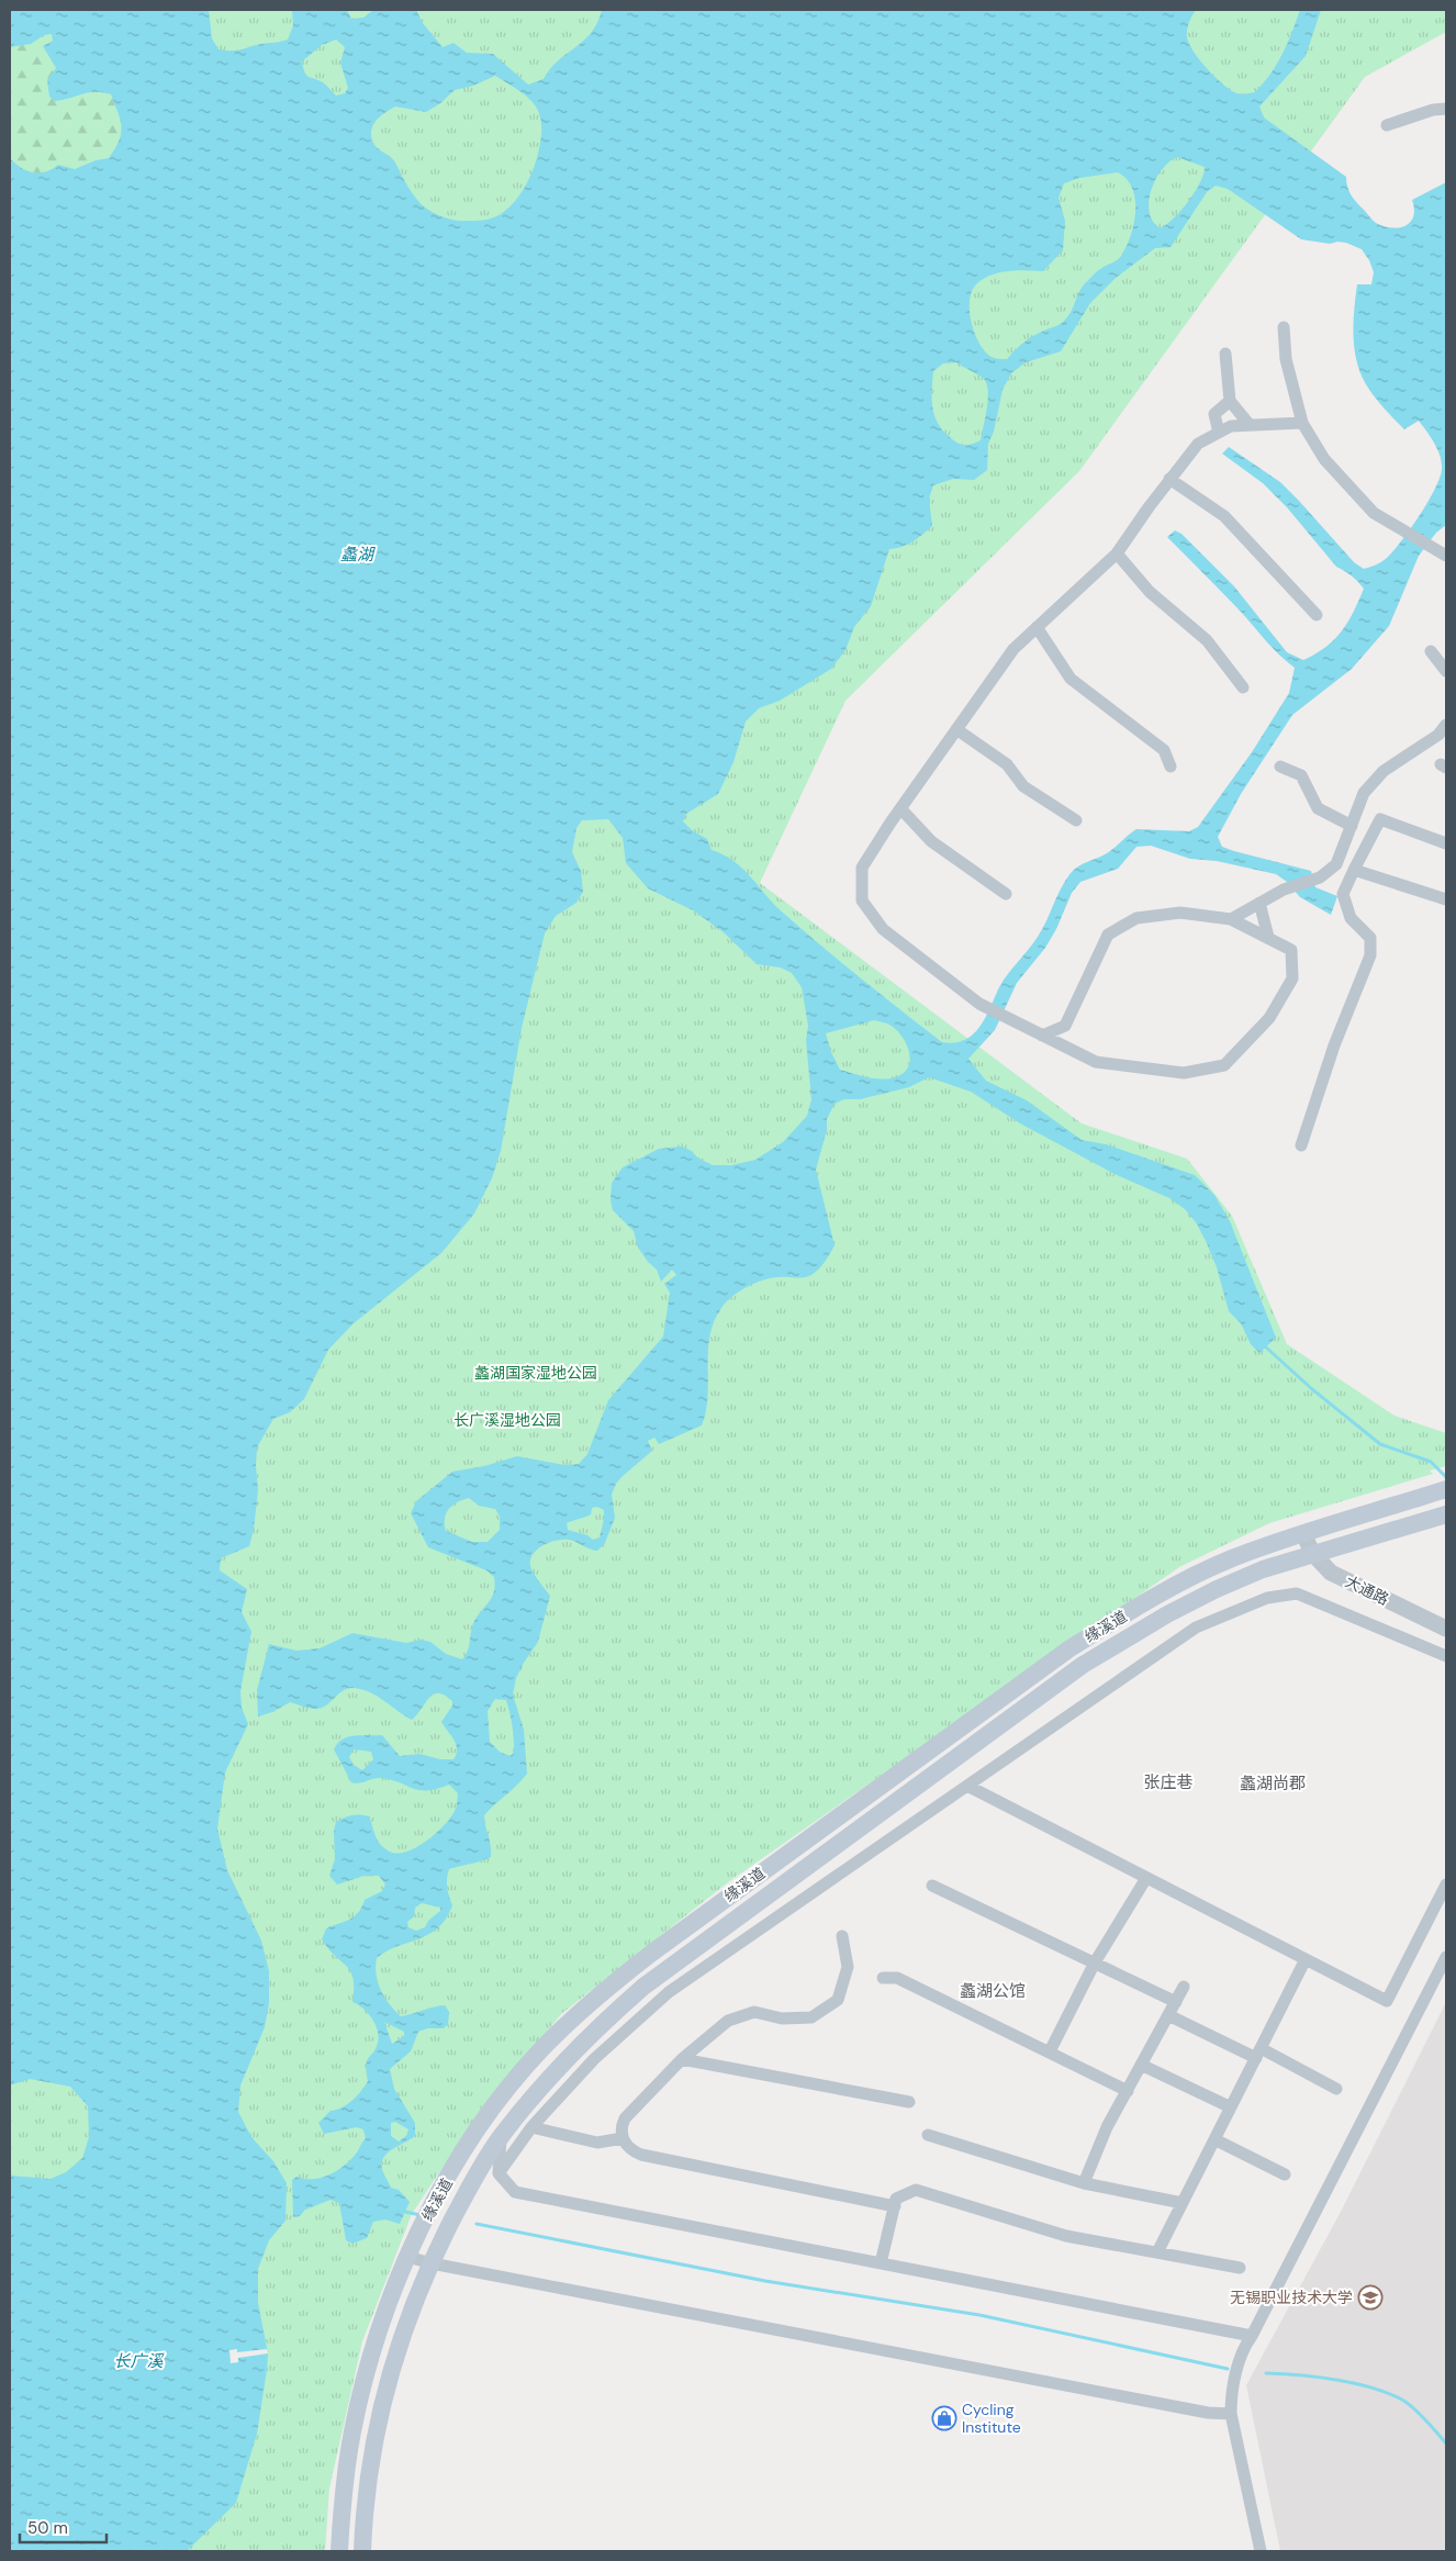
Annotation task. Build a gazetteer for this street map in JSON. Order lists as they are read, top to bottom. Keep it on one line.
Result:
{"streets":{"main road":["缘溪道"],"street":["大通路"]},"crossings":[["大通路","缘溪道"]],"districts":["张庄巷","蠡湖尚郡","蠡湖公馆"],"water":["蠡湖","长广溪"],"parks":["蠡湖国家湿地公园","长广溪湿地公园"],"places":{"school or university":["无锡职业技术大学"],"shop":["Cycling Institute"]},"scale_bar":"50 m"}
